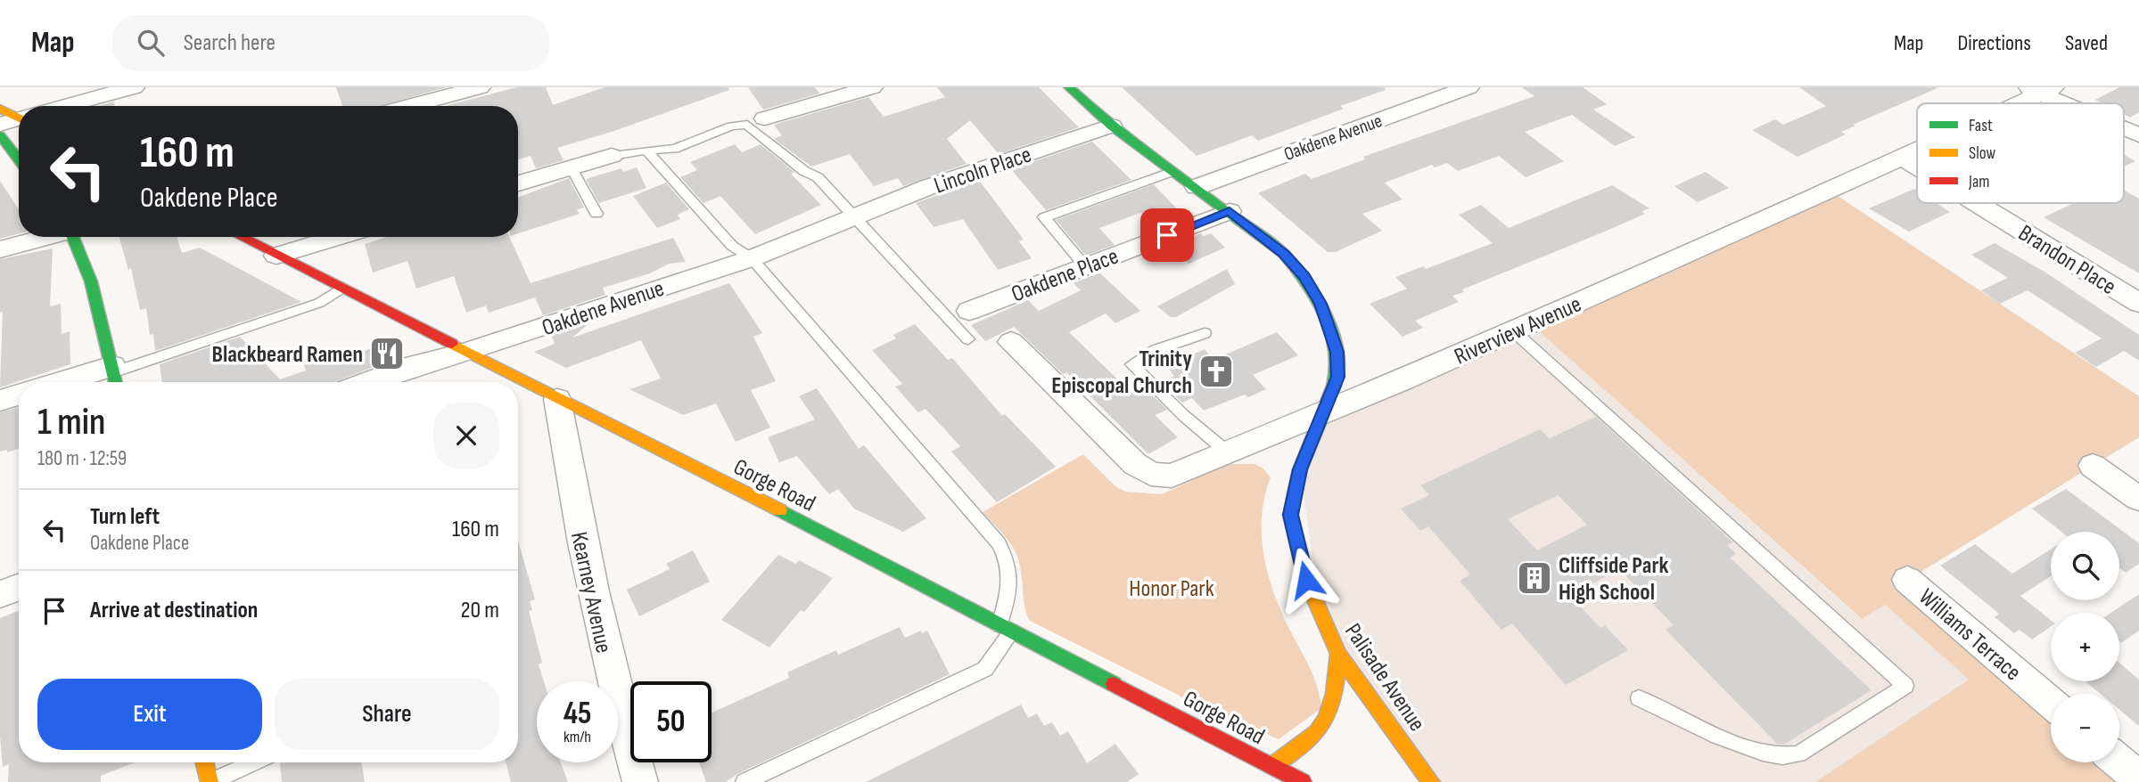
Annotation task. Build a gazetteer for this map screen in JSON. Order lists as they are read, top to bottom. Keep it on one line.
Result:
{"streets":{"main road":["Gorge Road","Palisade Avenue"],"street":["Oakdene Avenue","Lincoln Place","Brandon Place","Oakdene Place","Riverview Avenue","Kearney Avenue","Williams Terrace"]},"crossings":[["Oakdene Avenue","Lincoln Place"],["Oakdene Avenue","Gorge Road"],["Oakdene Avenue","Palisade Avenue"],["Lincoln Place","Palisade Avenue"],["Brandon Place","Riverview Avenue"],["Oakdene Place","Palisade Avenue"],["Riverview Avenue","Palisade Avenue"],["Gorge Road","Kearney Avenue"]],"parks":["Honor Park"],"places":{"restaurant":["Blackbeard Ramen"],"church":["Trinity Episcopal Church"],"building":["Cliffside Park High School"]},"legend":["Fast","Slow","Jam"],"page":{"header":"Map","search":"Search here","nav":["Map","Directions","Saved"],"turn":["160 m","Oakdene Place"],"heading":["1 min","180 m · 12:59"],"list":[{"name":"Turn left","note":"Oakdene Place","value":"160 m"},{"name":"Arrive at destination","value":"20 m"}],"map_buttons":["+","−"],"buttons":["Exit","Share"],"speed":"45 km/h","limit":"50"}}
